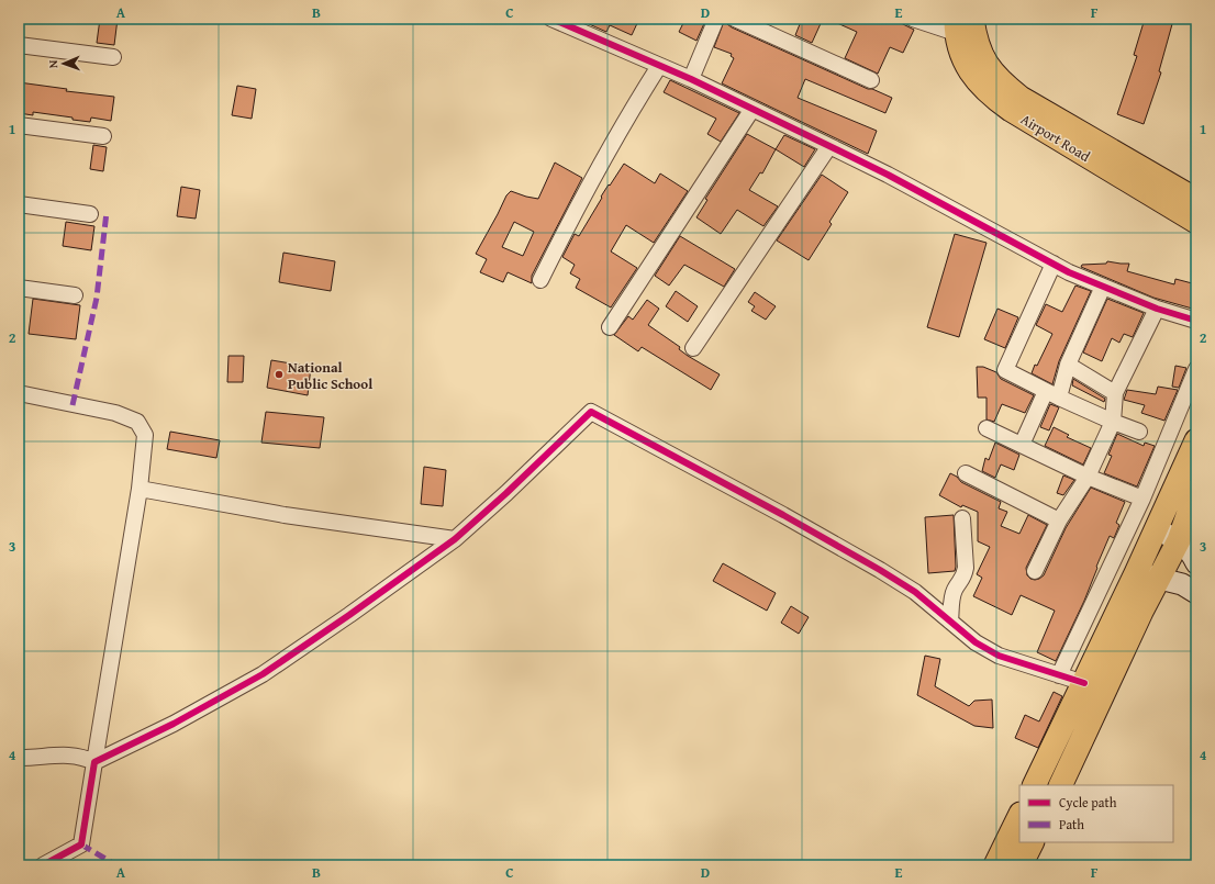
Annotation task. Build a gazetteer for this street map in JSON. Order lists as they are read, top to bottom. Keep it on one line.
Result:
{"streets":{"main road":["Airport Road"]},"places":["National Public School"],"legend":["Cycle path","Path"],"north":"left","grid":{"columns":["A","B","C","D","E","F"],"rows":["1","2","3","4"]}}
